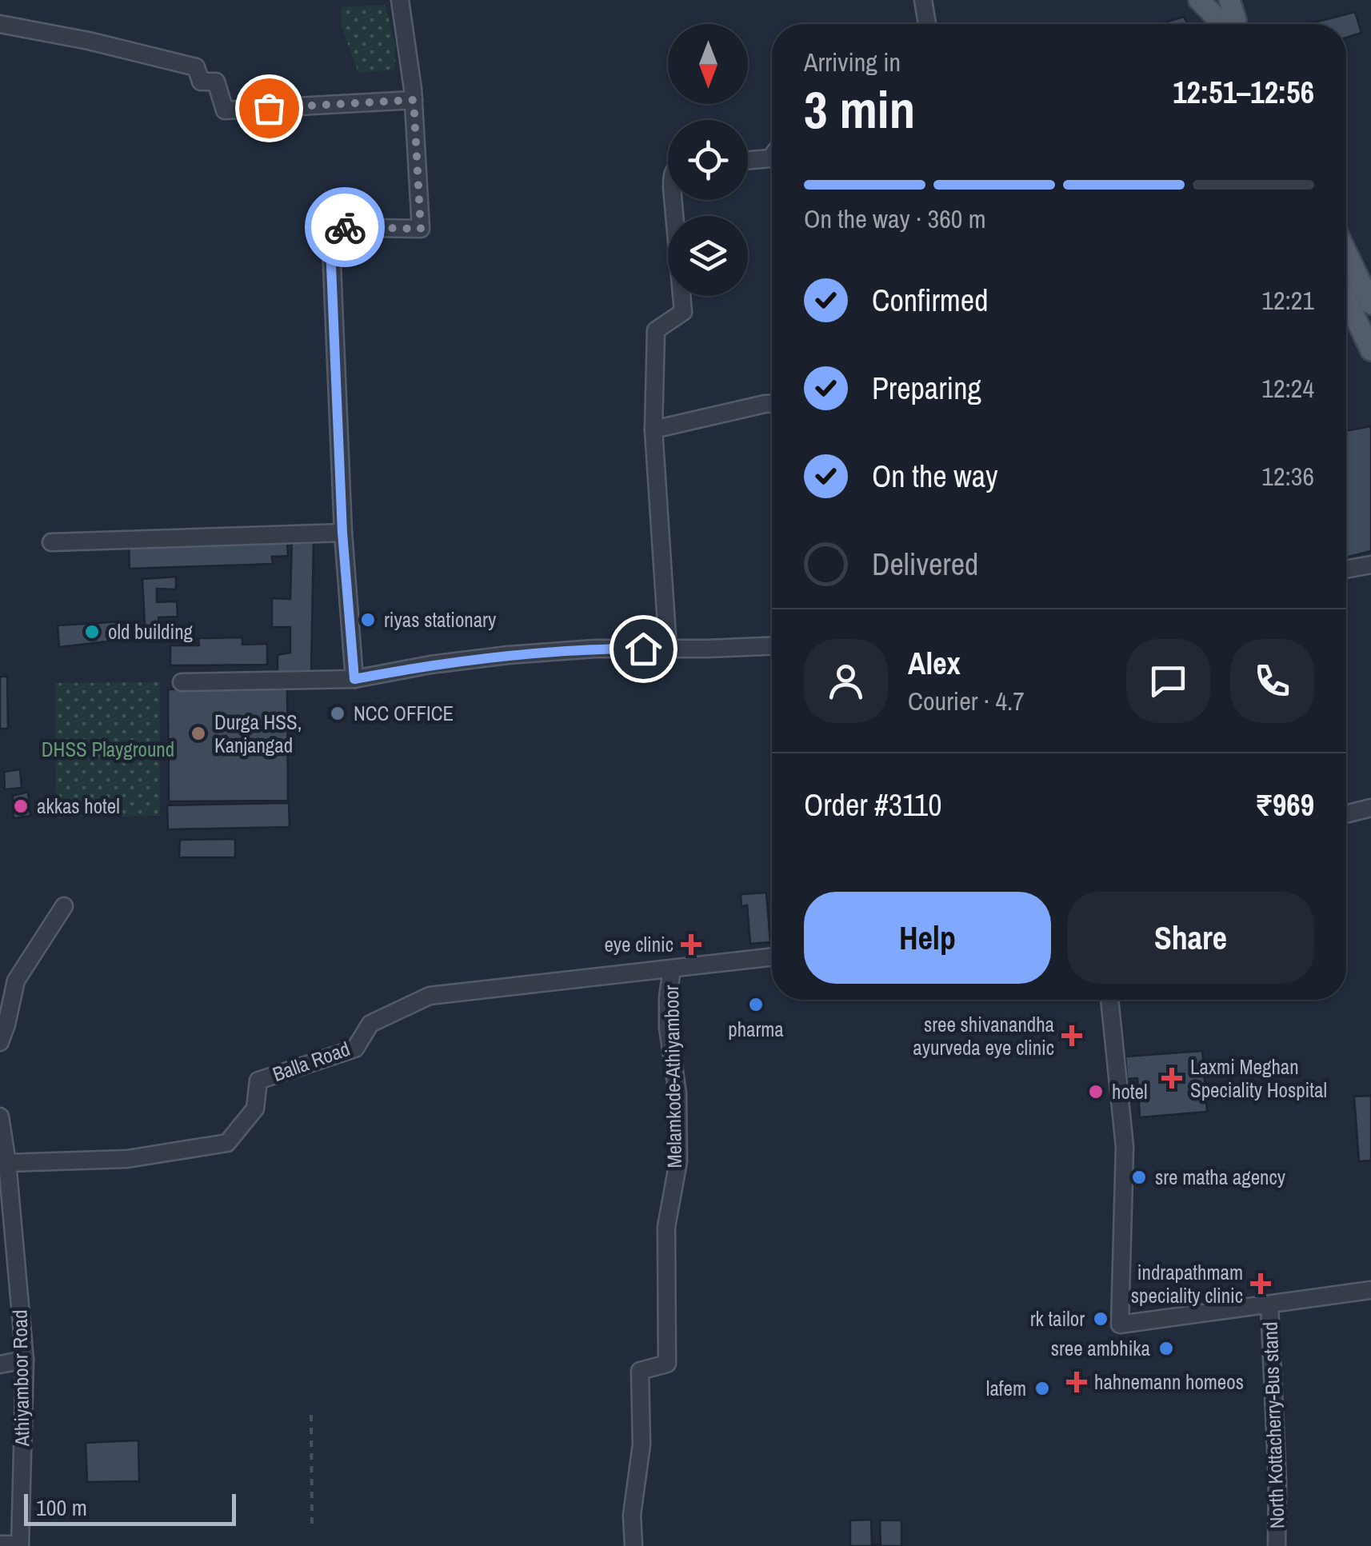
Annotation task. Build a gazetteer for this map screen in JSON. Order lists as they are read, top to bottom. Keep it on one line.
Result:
{"streets":{"street":["Balla Road","Melamkode-Athiyamboor","Athiyamboor Road","North Kottacherry-Bus stand"]},"crossings":[["Balla Road","Melamkode-Athiyamboor"],["Balla Road","Athiyamboor Road"]],"parks":["DHSS Playground"],"places":{"other":["riyas stationary","old building","NCC OFFICE","Durga HSS, Kanjangad","akkas hotel","pharma","hotel","sre matha agency","rk tailor","sree ambhika","lafem"],"health":["eye clinic","sree shivanandha ayurveda eye clinic","Laxmi Meghan Speciality Hospital","indrapathmam speciality clinic","hahnemann homeos"]},"scale_bar":"100 m","north":"bottom","page":{"heading":["3 min","Arriving in","12:51–12:56"],"panel":["Alex","Courier · 4.7","Order #3110","₹969"],"bar":"On the way · 360 m","list":[["Confirmed","12:21"],["Preparing","12:24"],["On the way","12:36"],"Delivered"],"buttons":["Help","Share"],"scale":"100 m"}}
